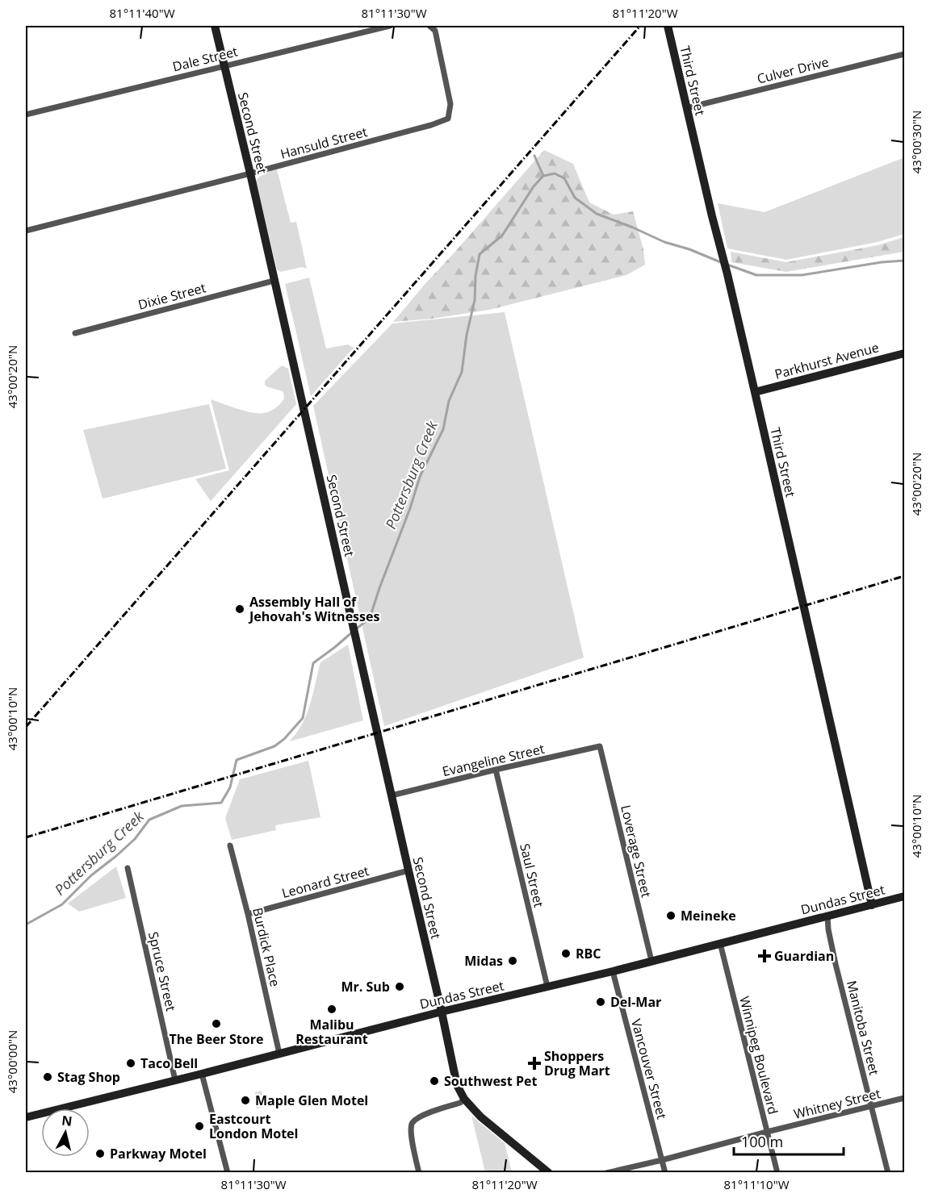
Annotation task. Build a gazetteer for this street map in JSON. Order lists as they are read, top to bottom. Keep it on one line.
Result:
{"streets":{"street":["Dale Street","Culver Drive","Third Street","Second Street","Hansuld Street","Dixie Street","Parkhurst Avenue","Evangeline Street","Loverage Street","Saul Street","Leonard Street","Dundas Street","Burdick Place","Spruce Street","Manitoba Street","Winnipeg Boulevard","Vancouver Street","Whitney Street"]},"crossings":[["Dale Street","Second Street"],["Culver Drive","Third Street"],["Third Street","Parkhurst Avenue"],["Third Street","Dundas Street"],["Second Street","Hansuld Street"],["Second Street","Dixie Street"],["Second Street","Evangeline Street"],["Second Street","Leonard Street"],["Second Street","Dundas Street"],["Evangeline Street","Loverage Street"],["Evangeline Street","Saul Street"],["Loverage Street","Dundas Street"],["Saul Street","Dundas Street"],["Leonard Street","Burdick Place"],["Dundas Street","Burdick Place"],["Dundas Street","Spruce Street"],["Dundas Street","Manitoba Street"],["Dundas Street","Winnipeg Boulevard"],["Dundas Street","Vancouver Street"],["Manitoba Street","Whitney Street"],["Winnipeg Boulevard","Whitney Street"],["Vancouver Street","Whitney Street"]],"water":["Pottersburg Creek"],"places":{"other":["Assembly Hall of Jehovah's Witnesses","Meineke","RBC","Midas","Mr. Sub","Del-Mar","Malibu Restaurant","The Beer Store","Taco Bell","Stag Shop","Southwest Pet","Maple Glen Motel","Eastcourt London Motel","Parkway Motel"],"health":["Guardian","Shoppers Drug Mart"]},"scale_bar":"100 m","north":"top","coordinates":["81°11'40\"W","81°11'30\"W","81°11'20\"W","43°00'30\"N","43°00'20\"N","43°00'10\"N","43°00'00\"N","81°11'10\"W"]}
